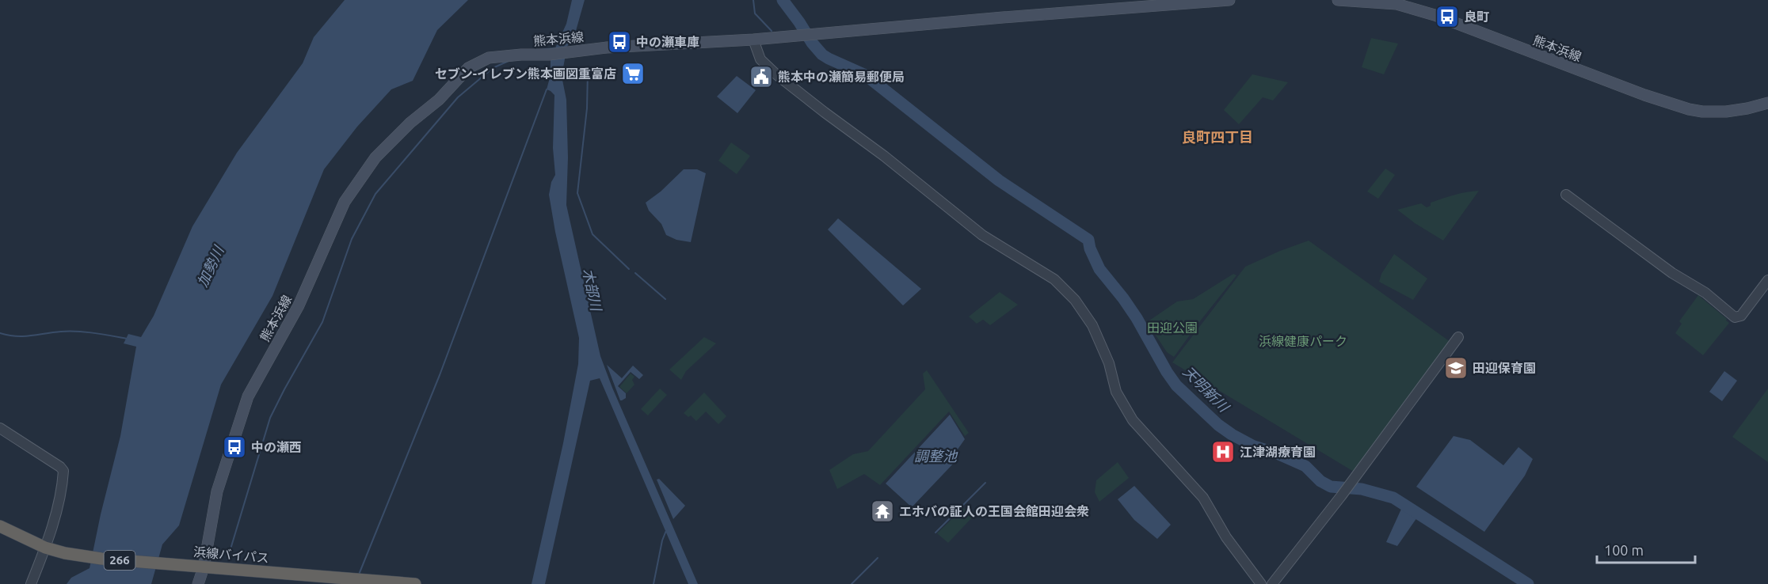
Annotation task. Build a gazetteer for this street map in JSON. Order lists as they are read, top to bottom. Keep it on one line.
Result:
{"streets":{"highway":["浜線バイパス","266"],"main road":["熊本浜線"]},"crossings":[["熊本浜線","浜線バイパス"]],"districts":["良町四丁目"],"water":["加勢川","木部川","天明新川","調整池"],"parks":["田迎公園","浜線健康パーク"],"places":{"bus stop":["良町","中の瀬車庫","中の瀬西"],"supermarket":["セブン-イレブン熊本画図重富店"],"public building":["熊本中の瀬簡易郵便局"],"school or university":["田迎保育園"],"hospital":["江津湖療育園"],"temple":["エホバの証人の王国会館田迎会衆"]},"scale_bar":"100 m"}
